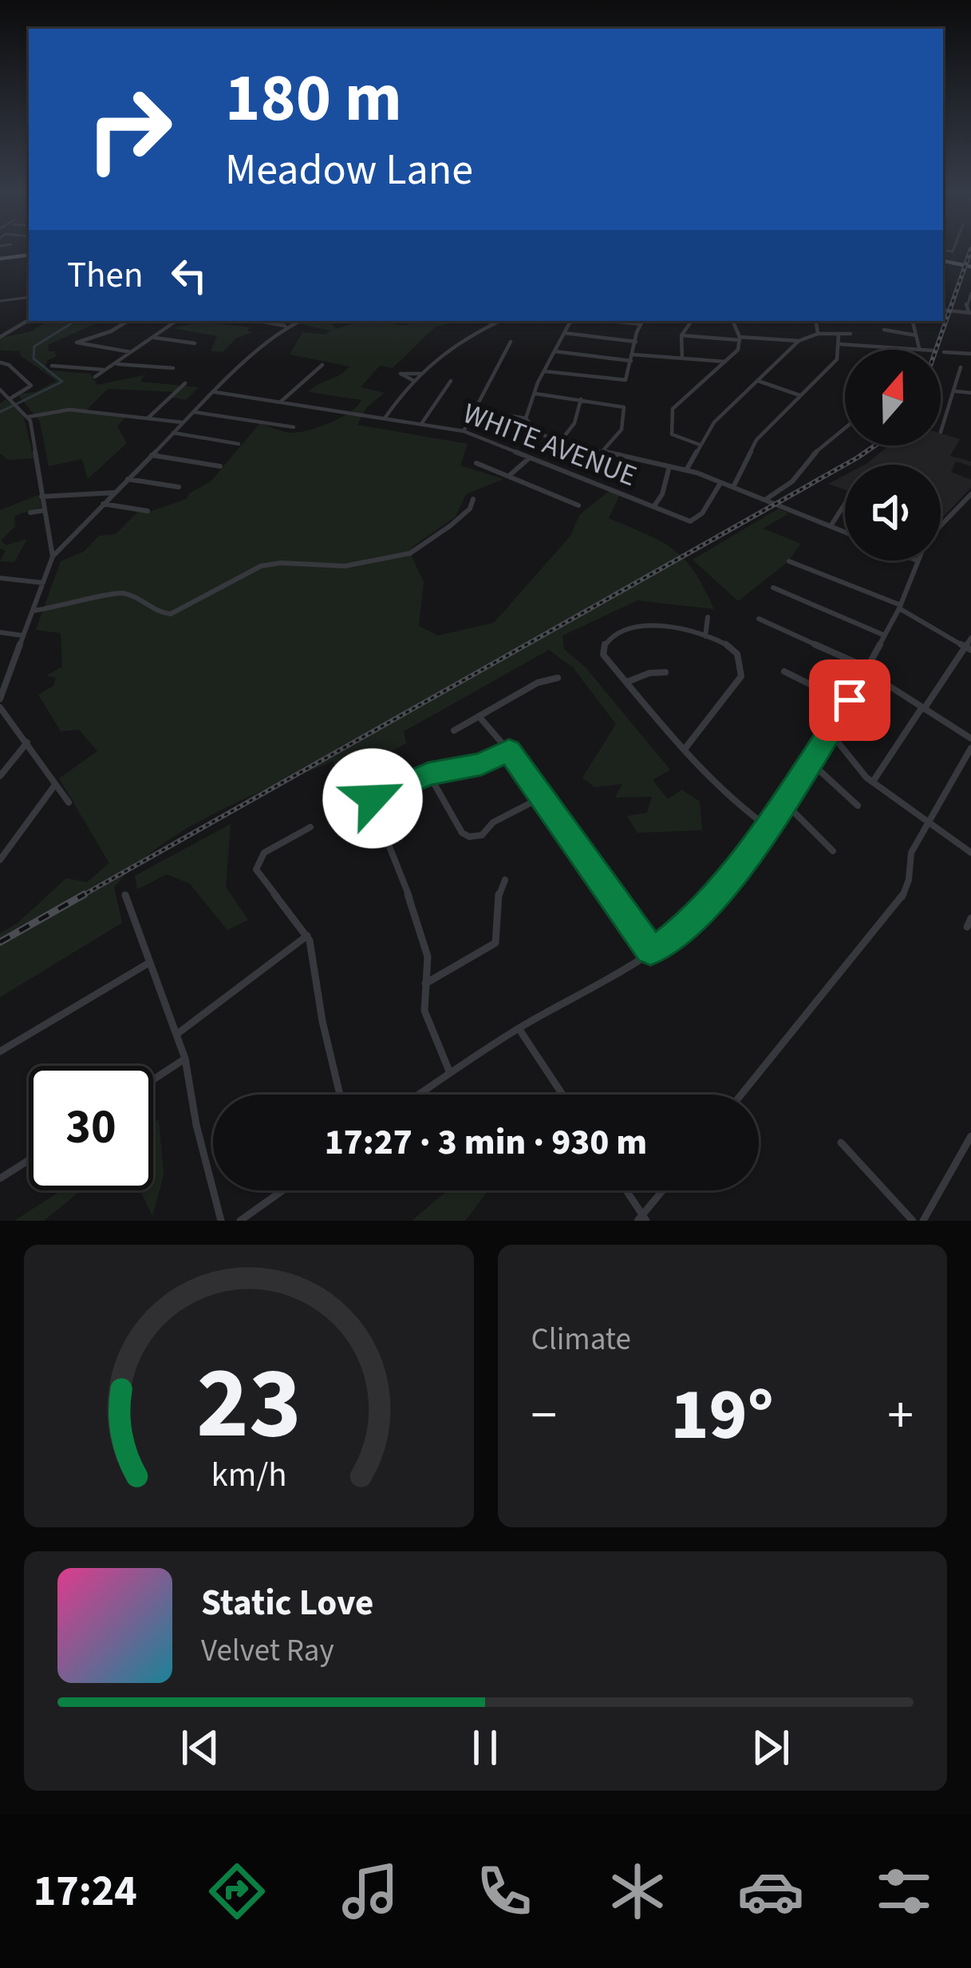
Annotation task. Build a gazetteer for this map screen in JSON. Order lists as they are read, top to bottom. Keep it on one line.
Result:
{"streets":{"street":["WHITE AVENUE"]},"north":"top","page":{"turn":["180 m","Meadow Lane"],"then":"Then","limit":"30","trip":"17:27 · 3 min · 930 m","tile":"Climate","heat":["−","19°","+"],"song":["Static Love","Velvet Ray"],"tabs":"17:24","gauge":["23","km/h"]}}
